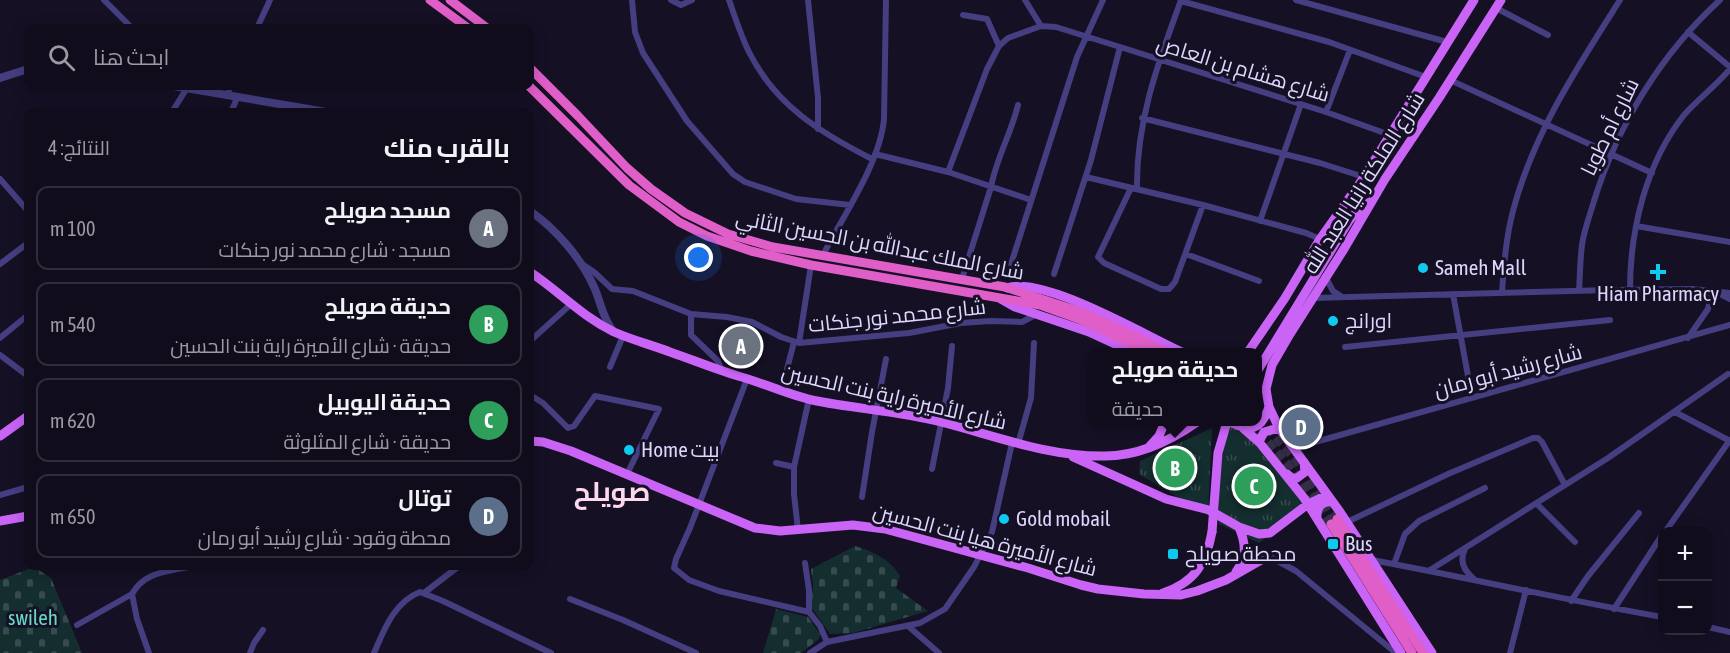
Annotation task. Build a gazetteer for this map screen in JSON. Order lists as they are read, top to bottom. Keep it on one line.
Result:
{"streets":{"highway":["شارع الملك عبدالله بن الحسين الثاني"],"main road":["شارع الملكة رانيا العبد الله","شارع الأميرة راية بنت الحسين","شارع الأميرة هيا بنت الحسين"],"street":["شارع هشام بن العاص","شارع أم طوبا","شارع محمد نور جنكات","شارع رشيد أبو رمان"]},"crossings":[["شارع هشام بن العاص","شارع الملكة رانيا العبد الله"]],"districts":["صويلح"],"parks":["swileh"],"places":{"other":["Sameh Mall","اورانج","Home بيت","Gold mobail"],"health":["Hiam Pharmacy"],"transit":["Bus","محطة صويلح"]},"page":{"search":"ابحث هنا","heading":["بالقرب منك","النتائج: 4"],"list":[{"mark":"A","name":"مسجد صويلح","note":"مسجد · شارع محمد نور جنكات","value":"100 m"},{"mark":"B","name":"حديقة صويلح","note":"حديقة · شارع الأميرة راية بنت الحسين","value":"540 m"},{"mark":"C","name":"حديقة اليوبيل","note":"حديقة · شارع المثلوثة","value":"620 m"},{"mark":"D","name":"توتال","note":"محطة وقود · شارع رشيد أبو رمان","value":"650 m"}],"pins":["A","D","B","C"],"popup":["حديقة صويلح","حديقة"],"map_buttons":["+","−"]}}
